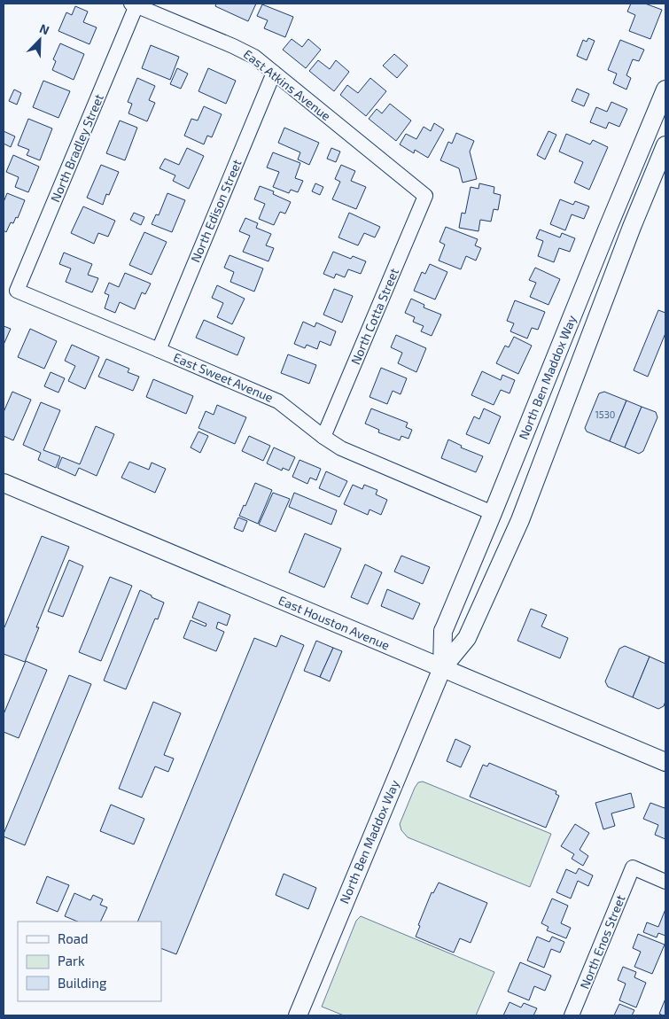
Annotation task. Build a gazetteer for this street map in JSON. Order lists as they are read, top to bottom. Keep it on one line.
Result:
{"streets":{"main road":["North Ben Maddox Way","East Houston Avenue"],"street":["East Atkins Avenue","North Bradley Street","North Edison Street","North Cotta Street","East Sweet Avenue","North Enos Street"]},"crossings":[["East Atkins Avenue","North Bradley Street"],["East Atkins Avenue","North Edison Street"],["East Atkins Avenue","North Cotta Street"],["North Bradley Street","East Sweet Avenue"],["North Edison Street","East Sweet Avenue"],["North Cotta Street","East Sweet Avenue"],["East Sweet Avenue","North Ben Maddox Way"],["North Ben Maddox Way","East Houston Avenue"]],"house_numbers":["1530"],"legend":["Road","Park","Building"],"north":"top right"}
